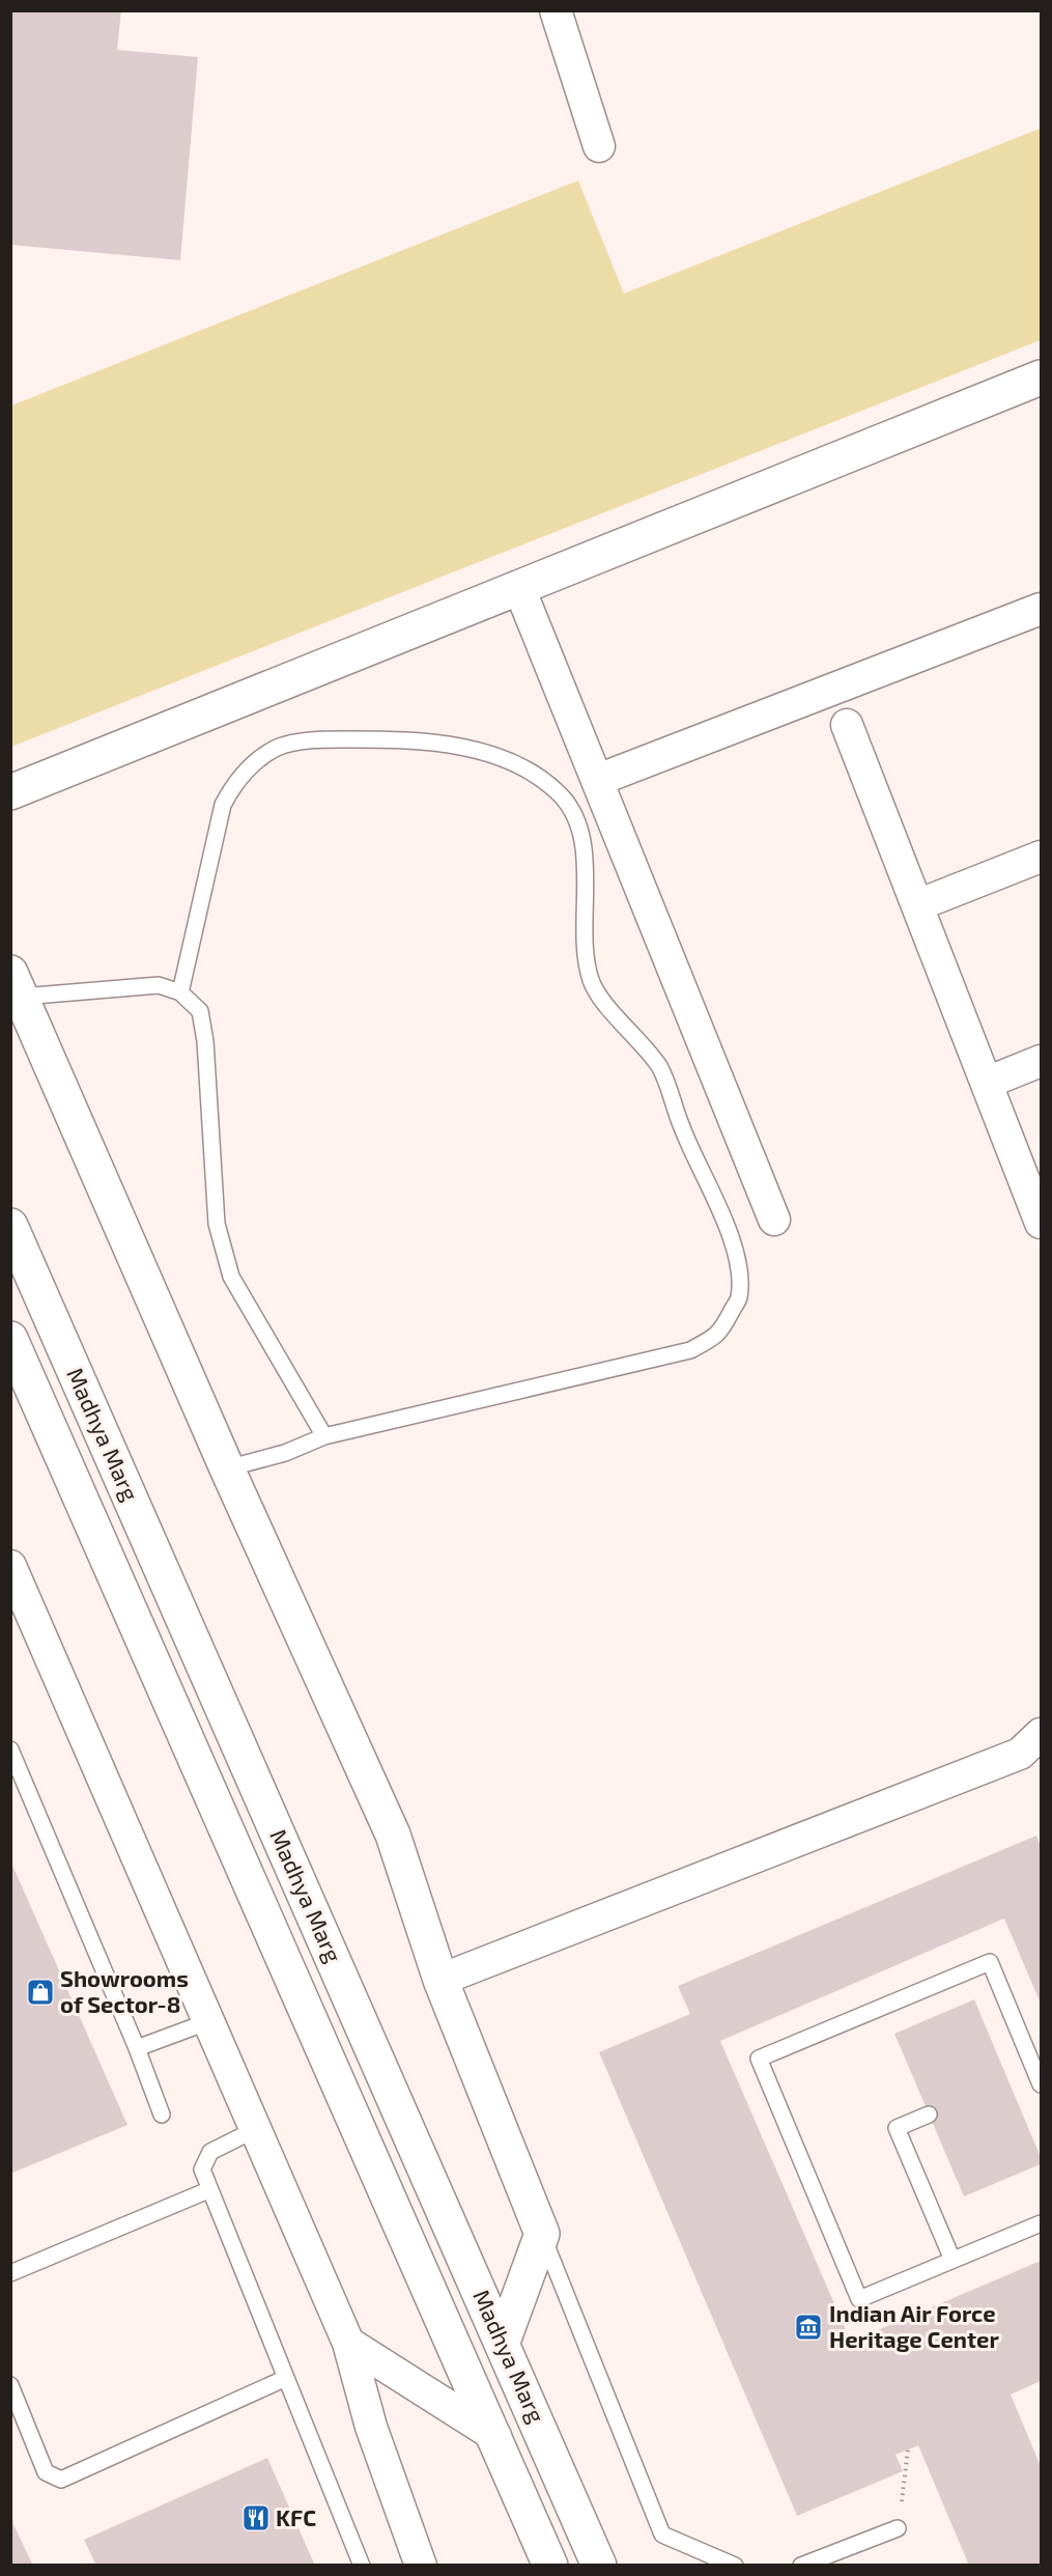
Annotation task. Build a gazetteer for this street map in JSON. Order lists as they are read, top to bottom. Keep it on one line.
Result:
{"streets":{"main road":["Madhya Marg"]},"places":{"shop":["Showrooms of Sector-8"],"museum":["Indian Air Force Heritage Center"],"restaurant":["KFC"]}}
